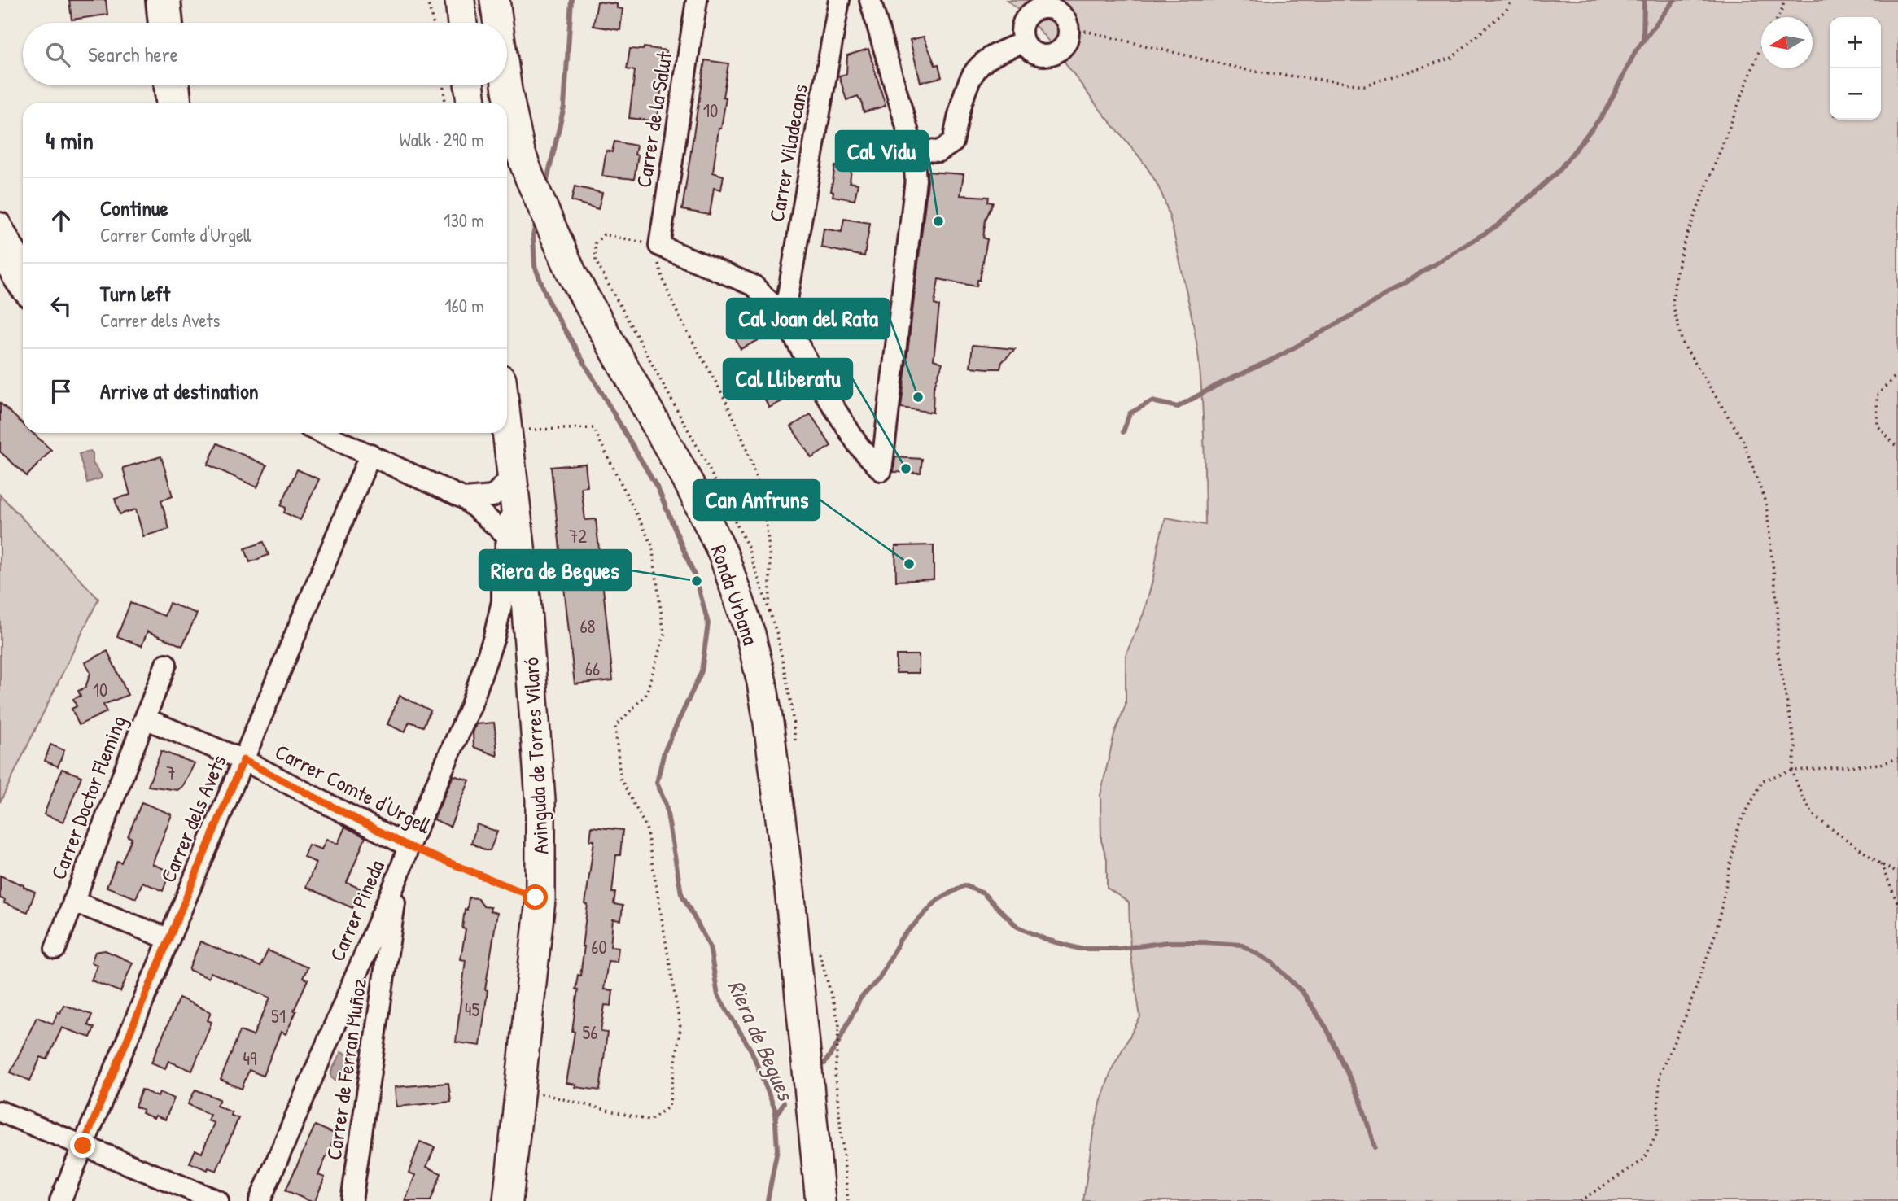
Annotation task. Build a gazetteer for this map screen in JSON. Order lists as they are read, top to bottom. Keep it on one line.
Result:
{"streets":{"main road":["Ronda Urbana","Avinguda de Torres Vilaró"],"street":["Carrer de la Salut","Carrer Viladecans","Carrer Comte d'Urgell","Carrer Doctor Fleming","Carrer dels Avets","Carrer Pineda","Carrer de Ferran Muñoz"]},"crossings":[["Avinguda de Torres Vilaró","Carrer Comte d'Urgell"],["Avinguda de Torres Vilaró","Carrer Pineda"],["Carrer Comte d'Urgell","Carrer Doctor Fleming"],["Carrer Comte d'Urgell","Carrer dels Avets"],["Carrer Comte d'Urgell","Carrer Pineda"],["Carrer Pineda","Carrer de Ferran Muñoz"]],"water":["Riera de Begues"],"places":["Cal Vidu","Cal Joan del Rata","Cal Lliberatu","Can Anfruns","Riera de Begues"],"house_numbers":["10","72","68","66","10","7","60","45","51","56","49"],"north":"left","page":{"map_buttons":["+","−"],"search":"Search here","heading":["4 min","Walk · 290 m"],"list":[["Continue","Carrer Comte d'Urgell","130 m"],["Turn left","Carrer dels Avets","160 m"],"Arrive at destination"]}}
